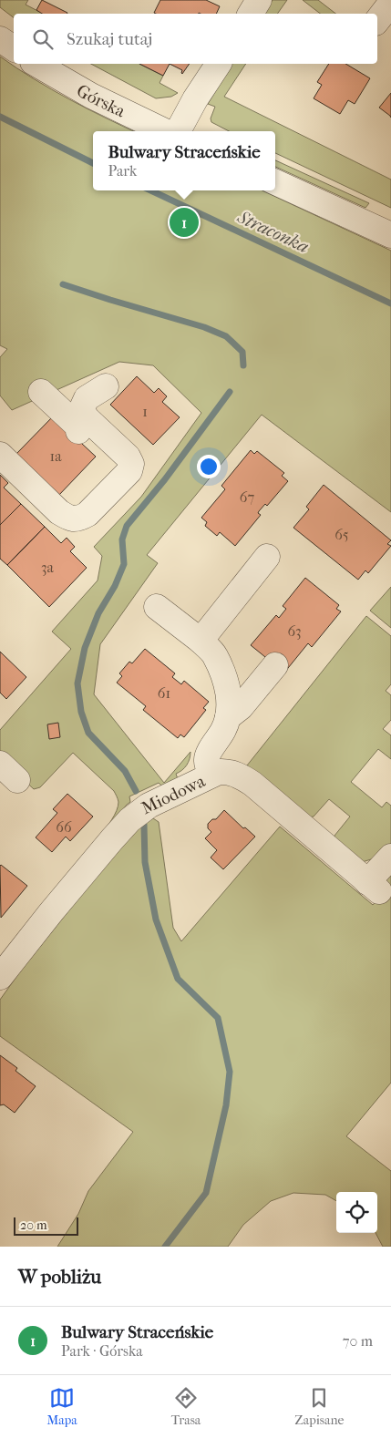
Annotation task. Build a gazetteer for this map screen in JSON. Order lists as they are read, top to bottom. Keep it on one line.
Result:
{"streets":{"street":["Górska","Miodowa"]},"water":["Straconka"],"house_numbers":["1","1a","67","65","3a","63","61","66"],"scale_bar":"20 m","page":{"search":"Szukaj tutaj","popup":["Bulwary Straceńskie","Park"],"pins":"1","scale":"20 m","heading":"W pobliżu","list":[{"mark":"1","name":"Bulwary Straceńskie","note":"Park · Górska","value":"70 m"}],"nav":["Mapa","Trasa","Zapisane"]}}
